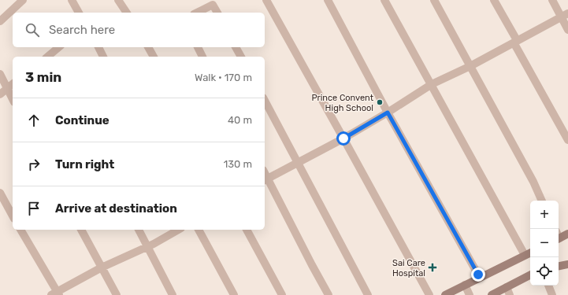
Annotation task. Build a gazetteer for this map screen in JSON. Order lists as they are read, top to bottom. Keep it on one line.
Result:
{"places":{"other":["Prince Convent High School"],"health":["Sai Care Hospital"]},"page":{"search":"Search here","heading":["3 min","Walk · 170 m"],"list":[["Continue","40 m"],["Turn right","130 m"],"Arrive at destination"],"map_buttons":["+","−"]}}
